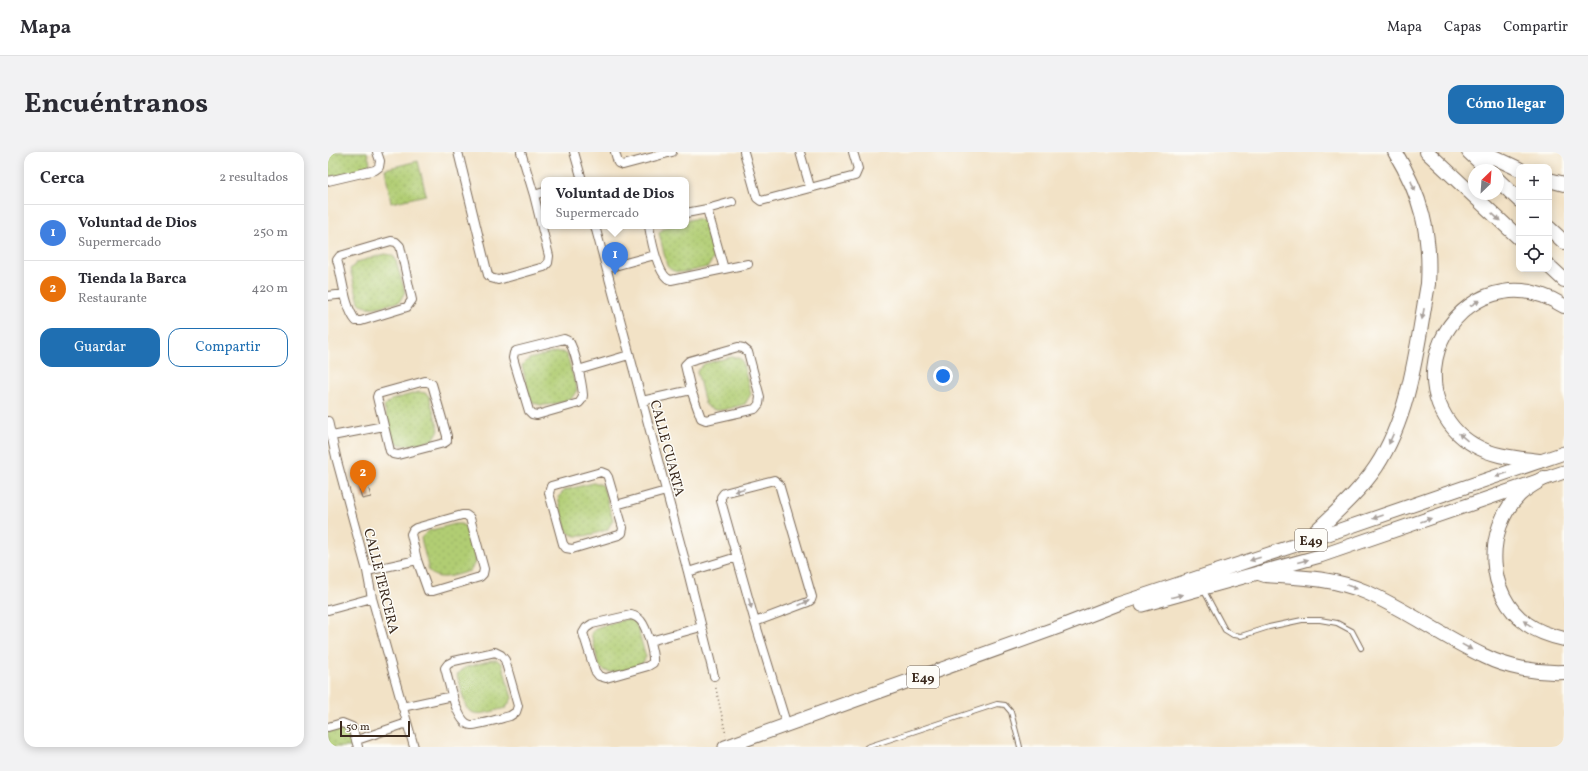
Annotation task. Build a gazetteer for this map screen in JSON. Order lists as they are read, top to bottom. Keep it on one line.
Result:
{"streets":{"main road":["E49"],"street":["CALLE CUARTA","CALLE TERCERA"]},"scale_bar":"50 m","north":"top right","page":{"header":"Mapa","nav":["Mapa","Capas","Compartir"],"title":"Encuéntranos","buttons":["Cómo llegar",["Guardar","Compartir"]],"heading":["Cerca","2 resultados"],"map_buttons":["+","−"],"popup":["Voluntad de Dios","Supermercado"],"list":[{"mark":"1","name":"Voluntad de Dios","note":"Supermercado","value":"250 m"},{"mark":"2","name":"Tienda la Barca","note":"Restaurante","value":"420 m"}],"pins":["1","2"],"scale":"50 m"}}
